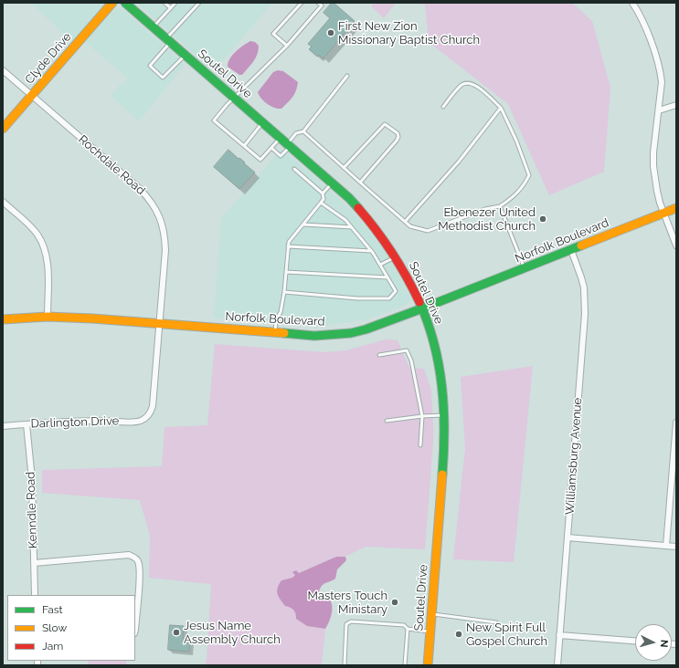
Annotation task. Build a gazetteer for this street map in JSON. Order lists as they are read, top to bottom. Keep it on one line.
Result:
{"streets":{"street":["Clyde Drive","Soutel Drive","Rochdale Road","Norfolk Boulevard","Darlington Drive","Williamsburg Avenue","Kenndle Road"]},"crossings":[["Clyde Drive","Rochdale Road"],["Soutel Drive","Norfolk Boulevard"],["Rochdale Road","Norfolk Boulevard"],["Rochdale Road","Darlington Drive"],["Norfolk Boulevard","Williamsburg Avenue"],["Darlington Drive","Kenndle Road"]],"places":["First New Zion Missionary Baptist Church","Ebenezer United Methodist Church","Masters Touch Ministary","Jesus Name Assembly Church","New Spirit Full Gospel Church"],"legend":["Fast","Slow","Jam"],"north":"right"}
